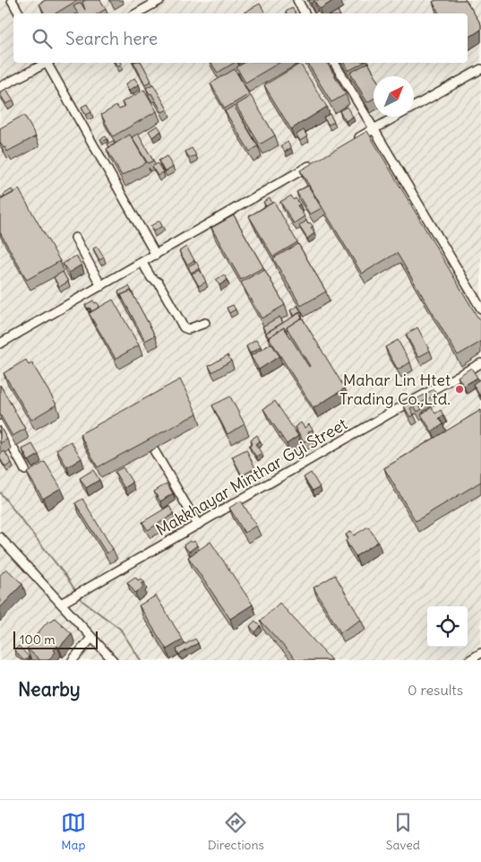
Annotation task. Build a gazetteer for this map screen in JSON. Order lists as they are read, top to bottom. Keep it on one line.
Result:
{"streets":{"street":["Makkhayar Minthar Gyi Street"]},"places":["Mahar Lin Htet Trading Co.,Ltd."],"scale_bar":"100 m","north":"top right","page":{"search":"Search here","scale":"100 m","heading":["Nearby","0 results"],"nav":["Map","Directions","Saved"]}}
